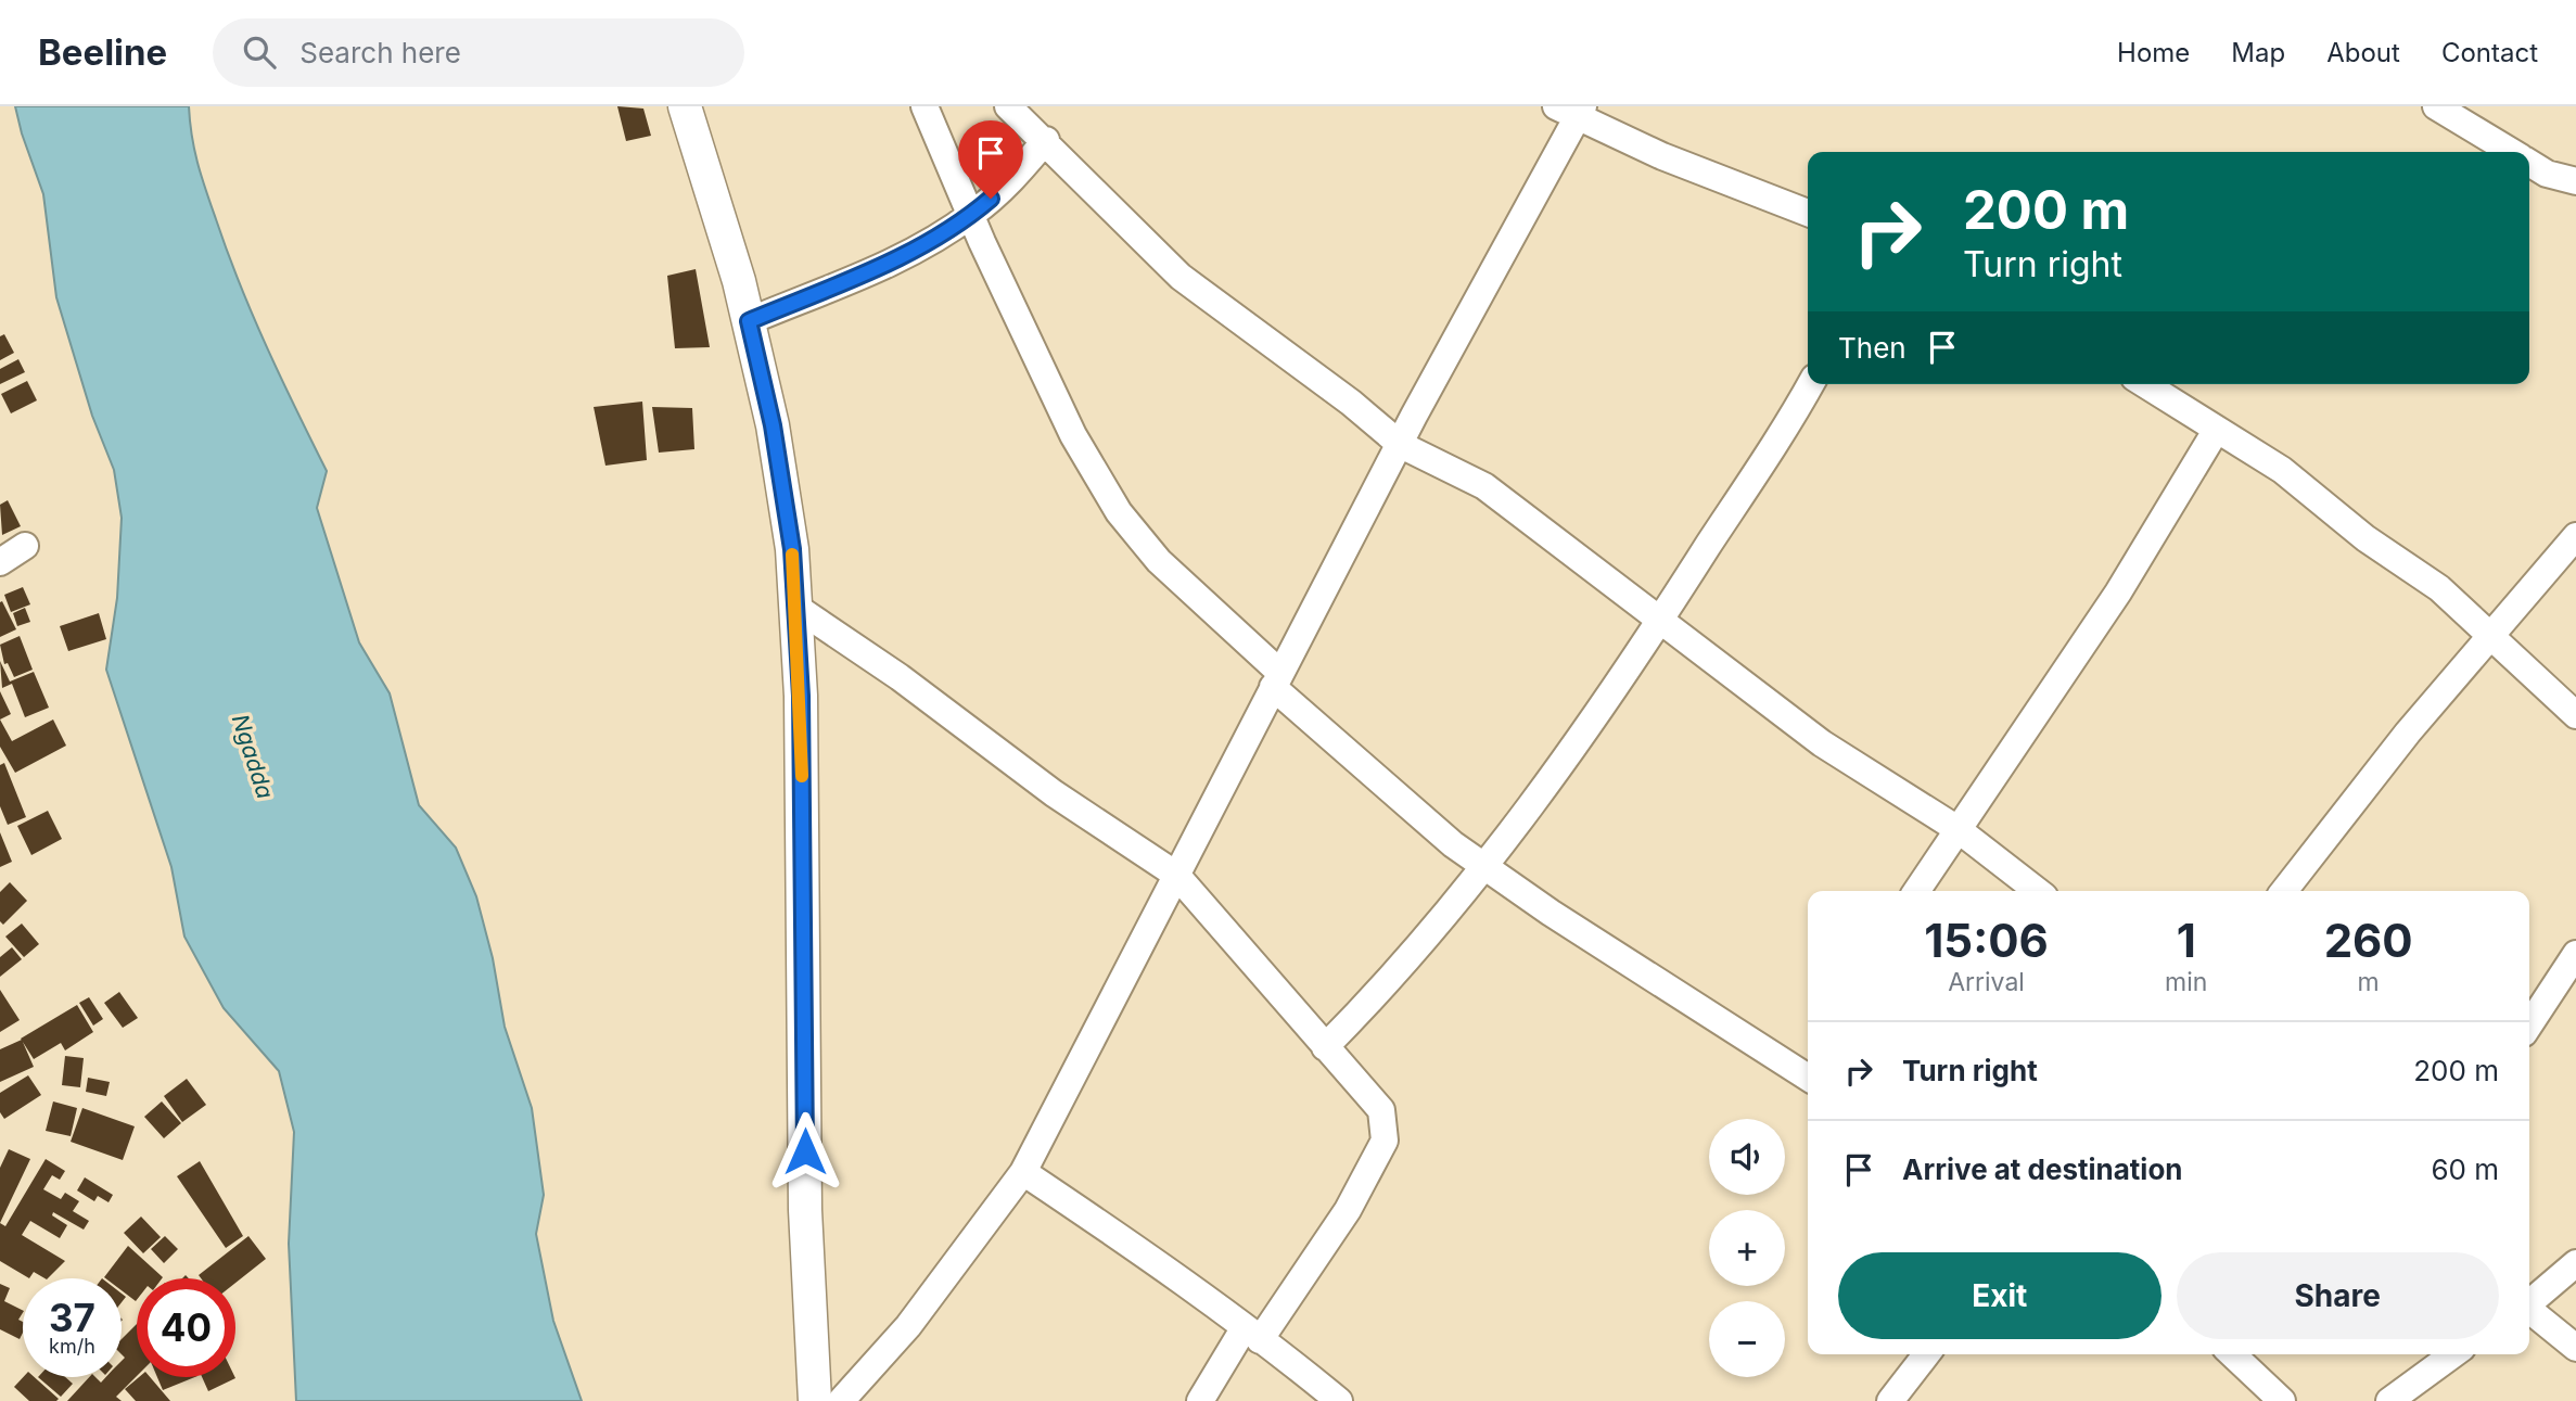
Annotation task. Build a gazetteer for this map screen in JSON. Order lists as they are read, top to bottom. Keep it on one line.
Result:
{"water":["Ngadda"],"page":{"header":"Beeline","search":"Search here","nav":["Home","Map","About","Contact"],"turn":["200 m","Turn right"],"then":"Then","eta":["15:06","Arrival","1","min","260","m"],"list":[{"name":"Turn right","value":"200 m"},{"name":"Arrive at destination","value":"60 m"}],"map_buttons":["+","−"],"buttons":["Exit","Share"],"speed":"37 km/h","limit":"40"}}
